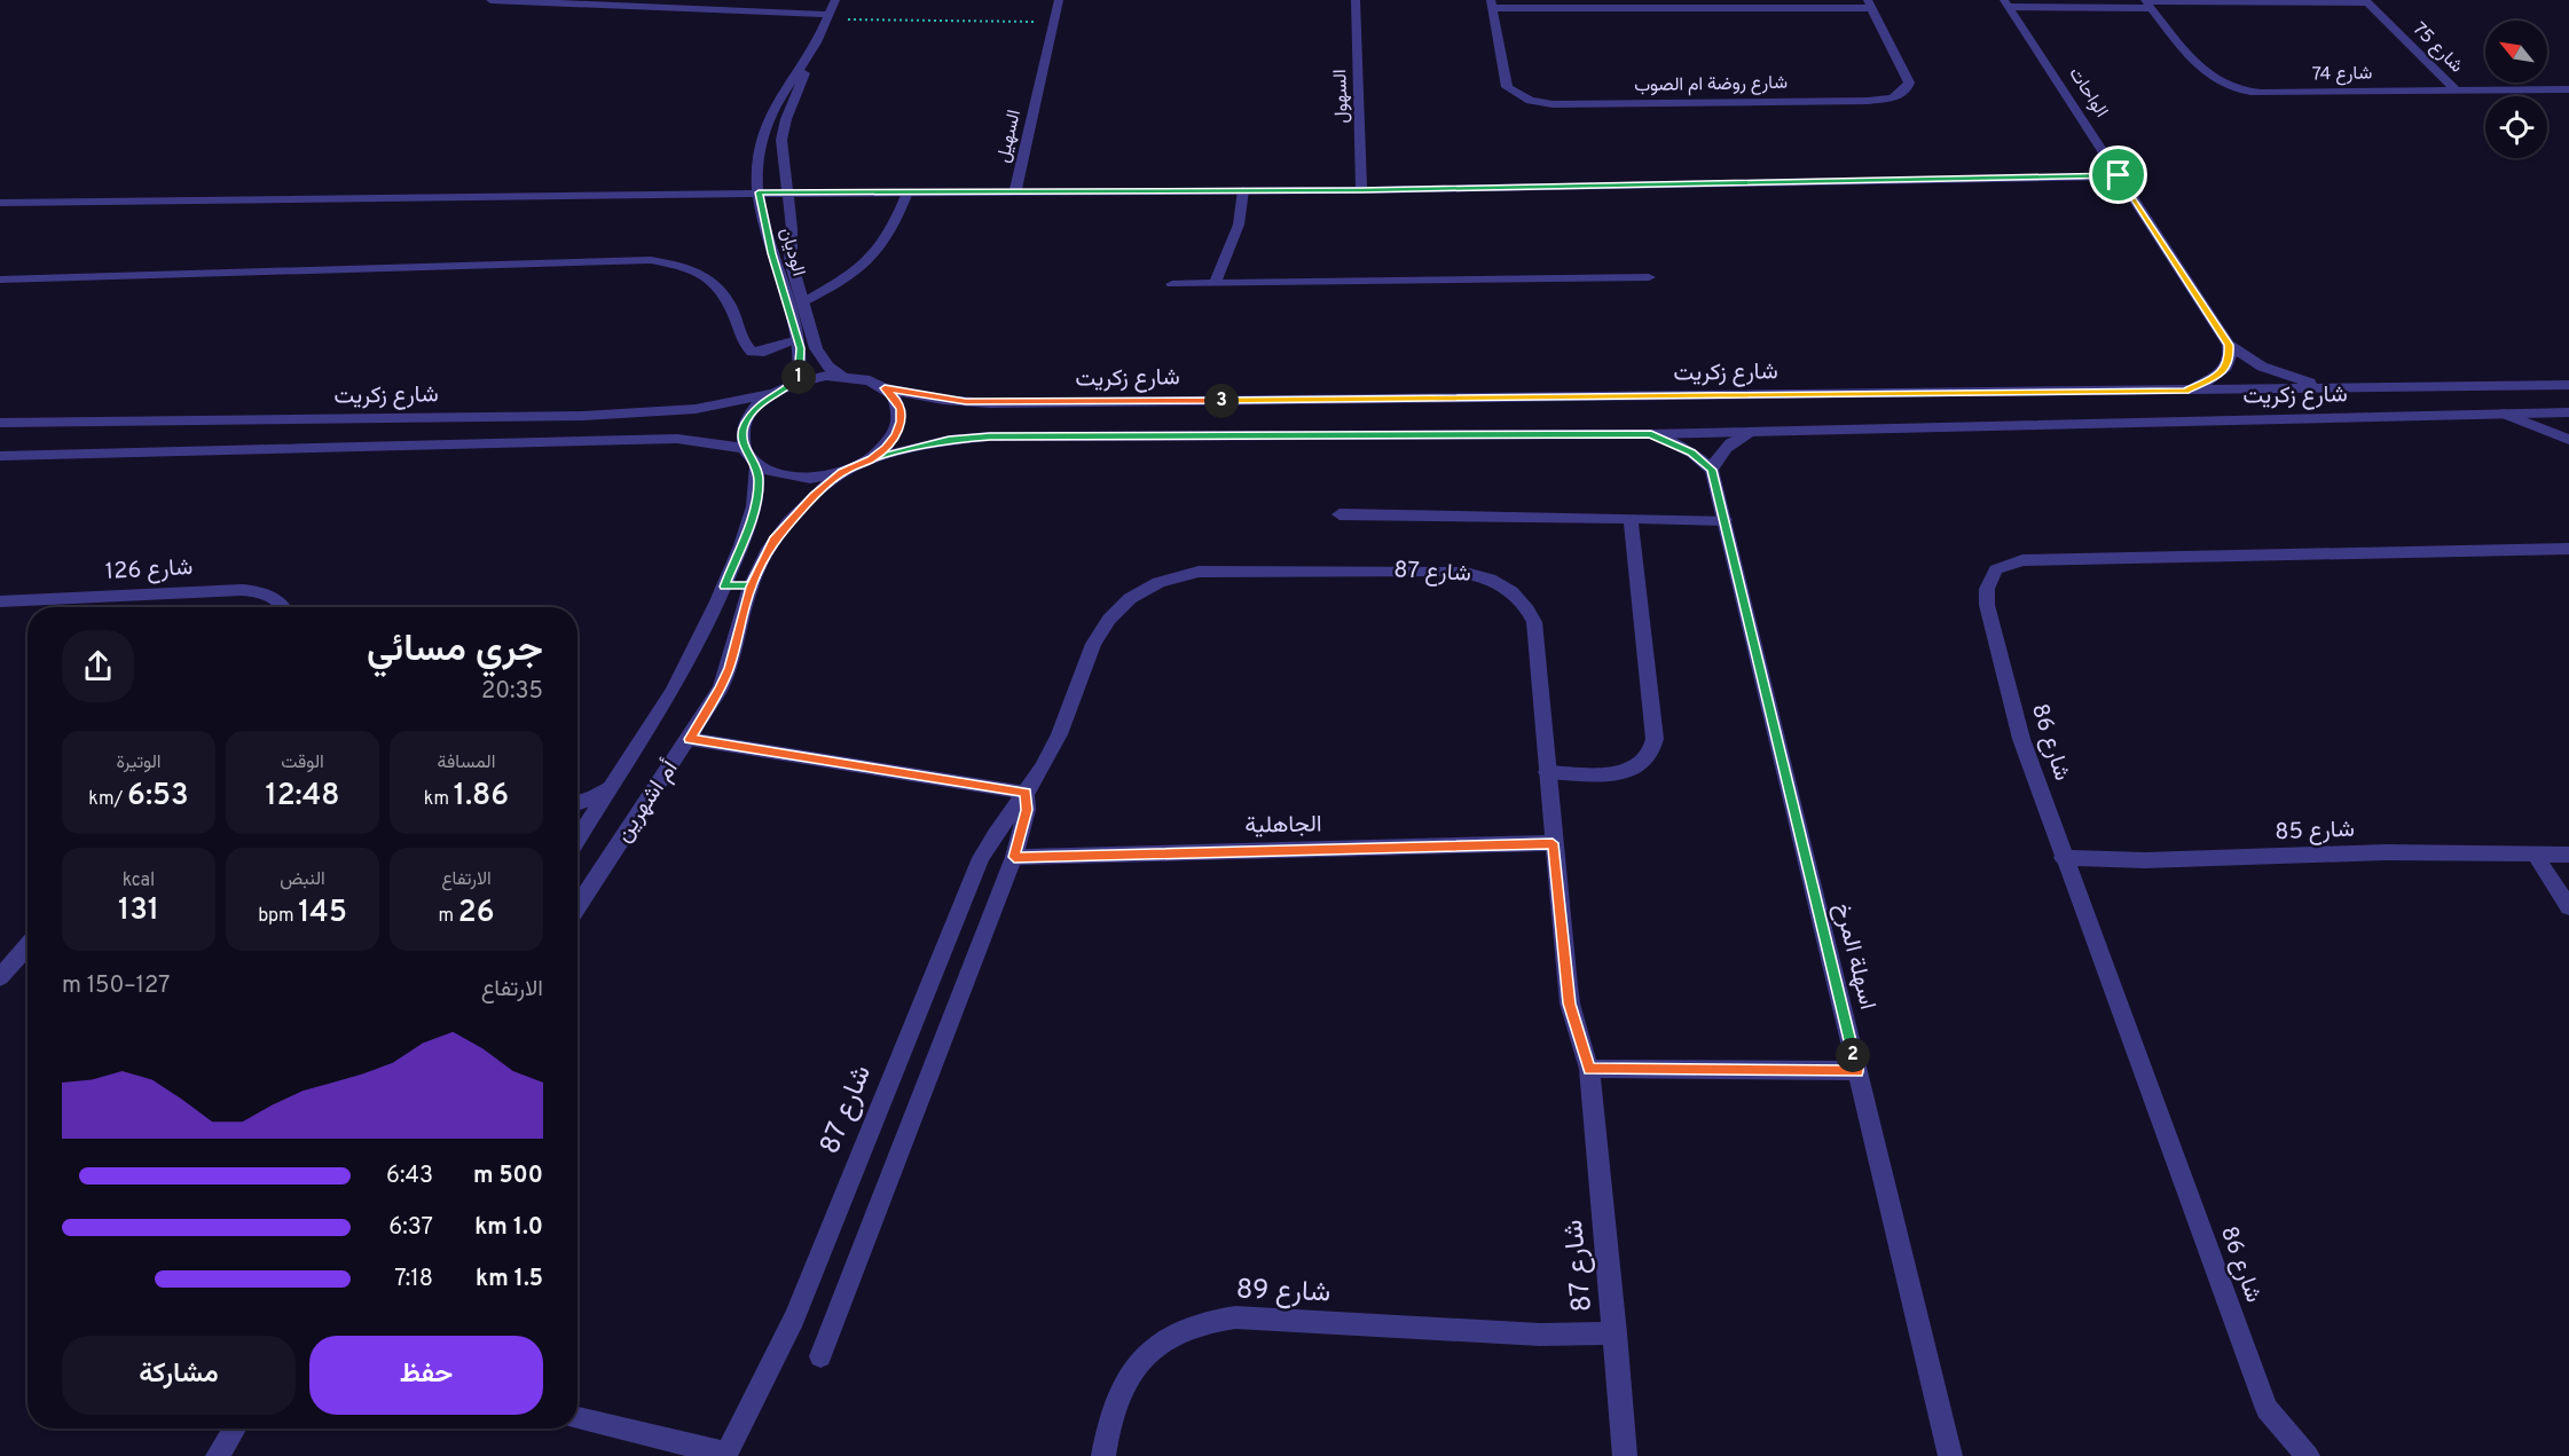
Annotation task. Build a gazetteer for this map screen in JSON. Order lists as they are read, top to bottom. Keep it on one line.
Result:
{"streets":{"street":["شارع 75","شارع 74","شارع روضة ام الصوب","الواحات","السهول","السهيل","الوديان","شارع زكريت","شارع 126","شارع 87","شارع 86","أم اشهرين","الجاهلية","شارع 85","اسهلة المرخ","شارع 89"]},"crossings":[["شارع 75","شارع 74"],["الواحات","شارع زكريت"],["السهيل","الوديان"],["الوديان","شارع زكريت"],["الوديان","أم اشهرين"],["شارع زكريت","أم اشهرين"],["شارع 87","الجاهلية"],["شارع 87","شارع 89"],["شارع 86","شارع 85"]],"north":"top left","page":{"pins":["1","3","2"],"heading":["جري مسائي","20:35"],"stats":[["المسافة","1.86 km"],["الوقت","12:48"],["الوتيرة","6:53 /km"],["الارتفاع","26 m"],["النبض","145 bpm"],["kcal","131"]],"chart":["الارتفاع","127–150 m"],"list":[{"name":"500 m","note":"6:43"},{"name":"1.0 km","note":"6:37"},{"name":"1.5 km","note":"7:18"}],"buttons":["حفظ","مشاركة"]}}
